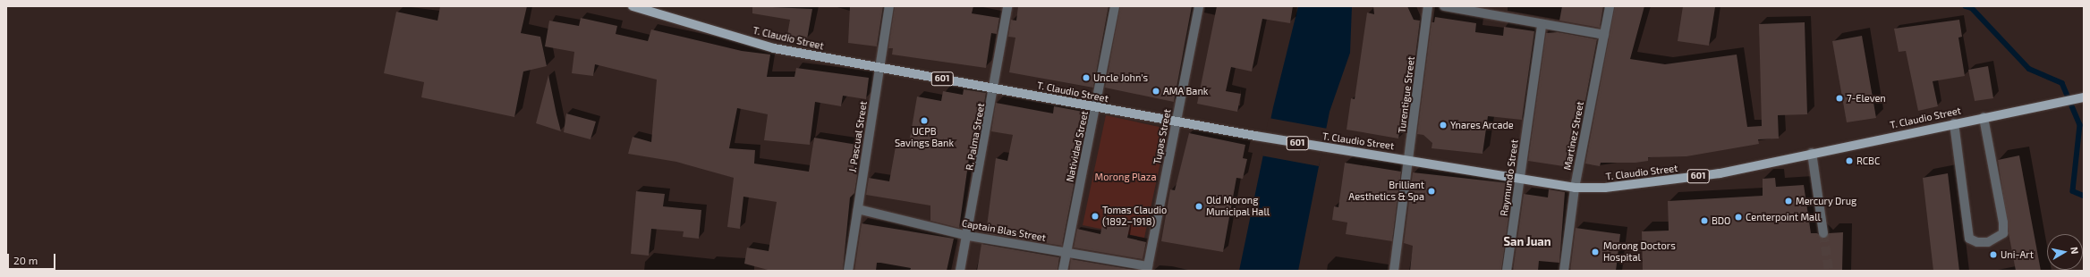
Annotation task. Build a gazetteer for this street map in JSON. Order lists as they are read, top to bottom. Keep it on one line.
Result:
{"streets":{"main road":["T. Claudio Street","601"],"street":["Turentigue Street","Martinez Street","J. Pascual Street","R. Palma Street","Tupas Street","Natividad Street","Raymundo Street","Captain Blas Street"]},"crossings":[["T. Claudio Street","Turentigue Street"],["T. Claudio Street","Martinez Street"],["T. Claudio Street","J. Pascual Street"],["T. Claudio Street","R. Palma Street"],["T. Claudio Street","Tupas Street"],["T. Claudio Street","Natividad Street"],["T. Claudio Street","Raymundo Street"],["J. Pascual Street","Captain Blas Street"],["R. Palma Street","Captain Blas Street"],["Tupas Street","Captain Blas Street"],["Natividad Street","Captain Blas Street"]],"districts":["San Juan"],"parks":["Morong Plaza"],"places":["Uncle John's","AMA Bank","7-Eleven","UCPB Savings Bank","Ynares Arcade","RCBC","Brilliant Aesthetics & Spa","Mercury Drug","Old Morong Municipal Hall","Tomas Claudio (1892–1918)","Centerpoint Mall","BDO","Morong Doctors Hospital","Uni-Art"],"scale_bar":"20 m","north":"right"}
